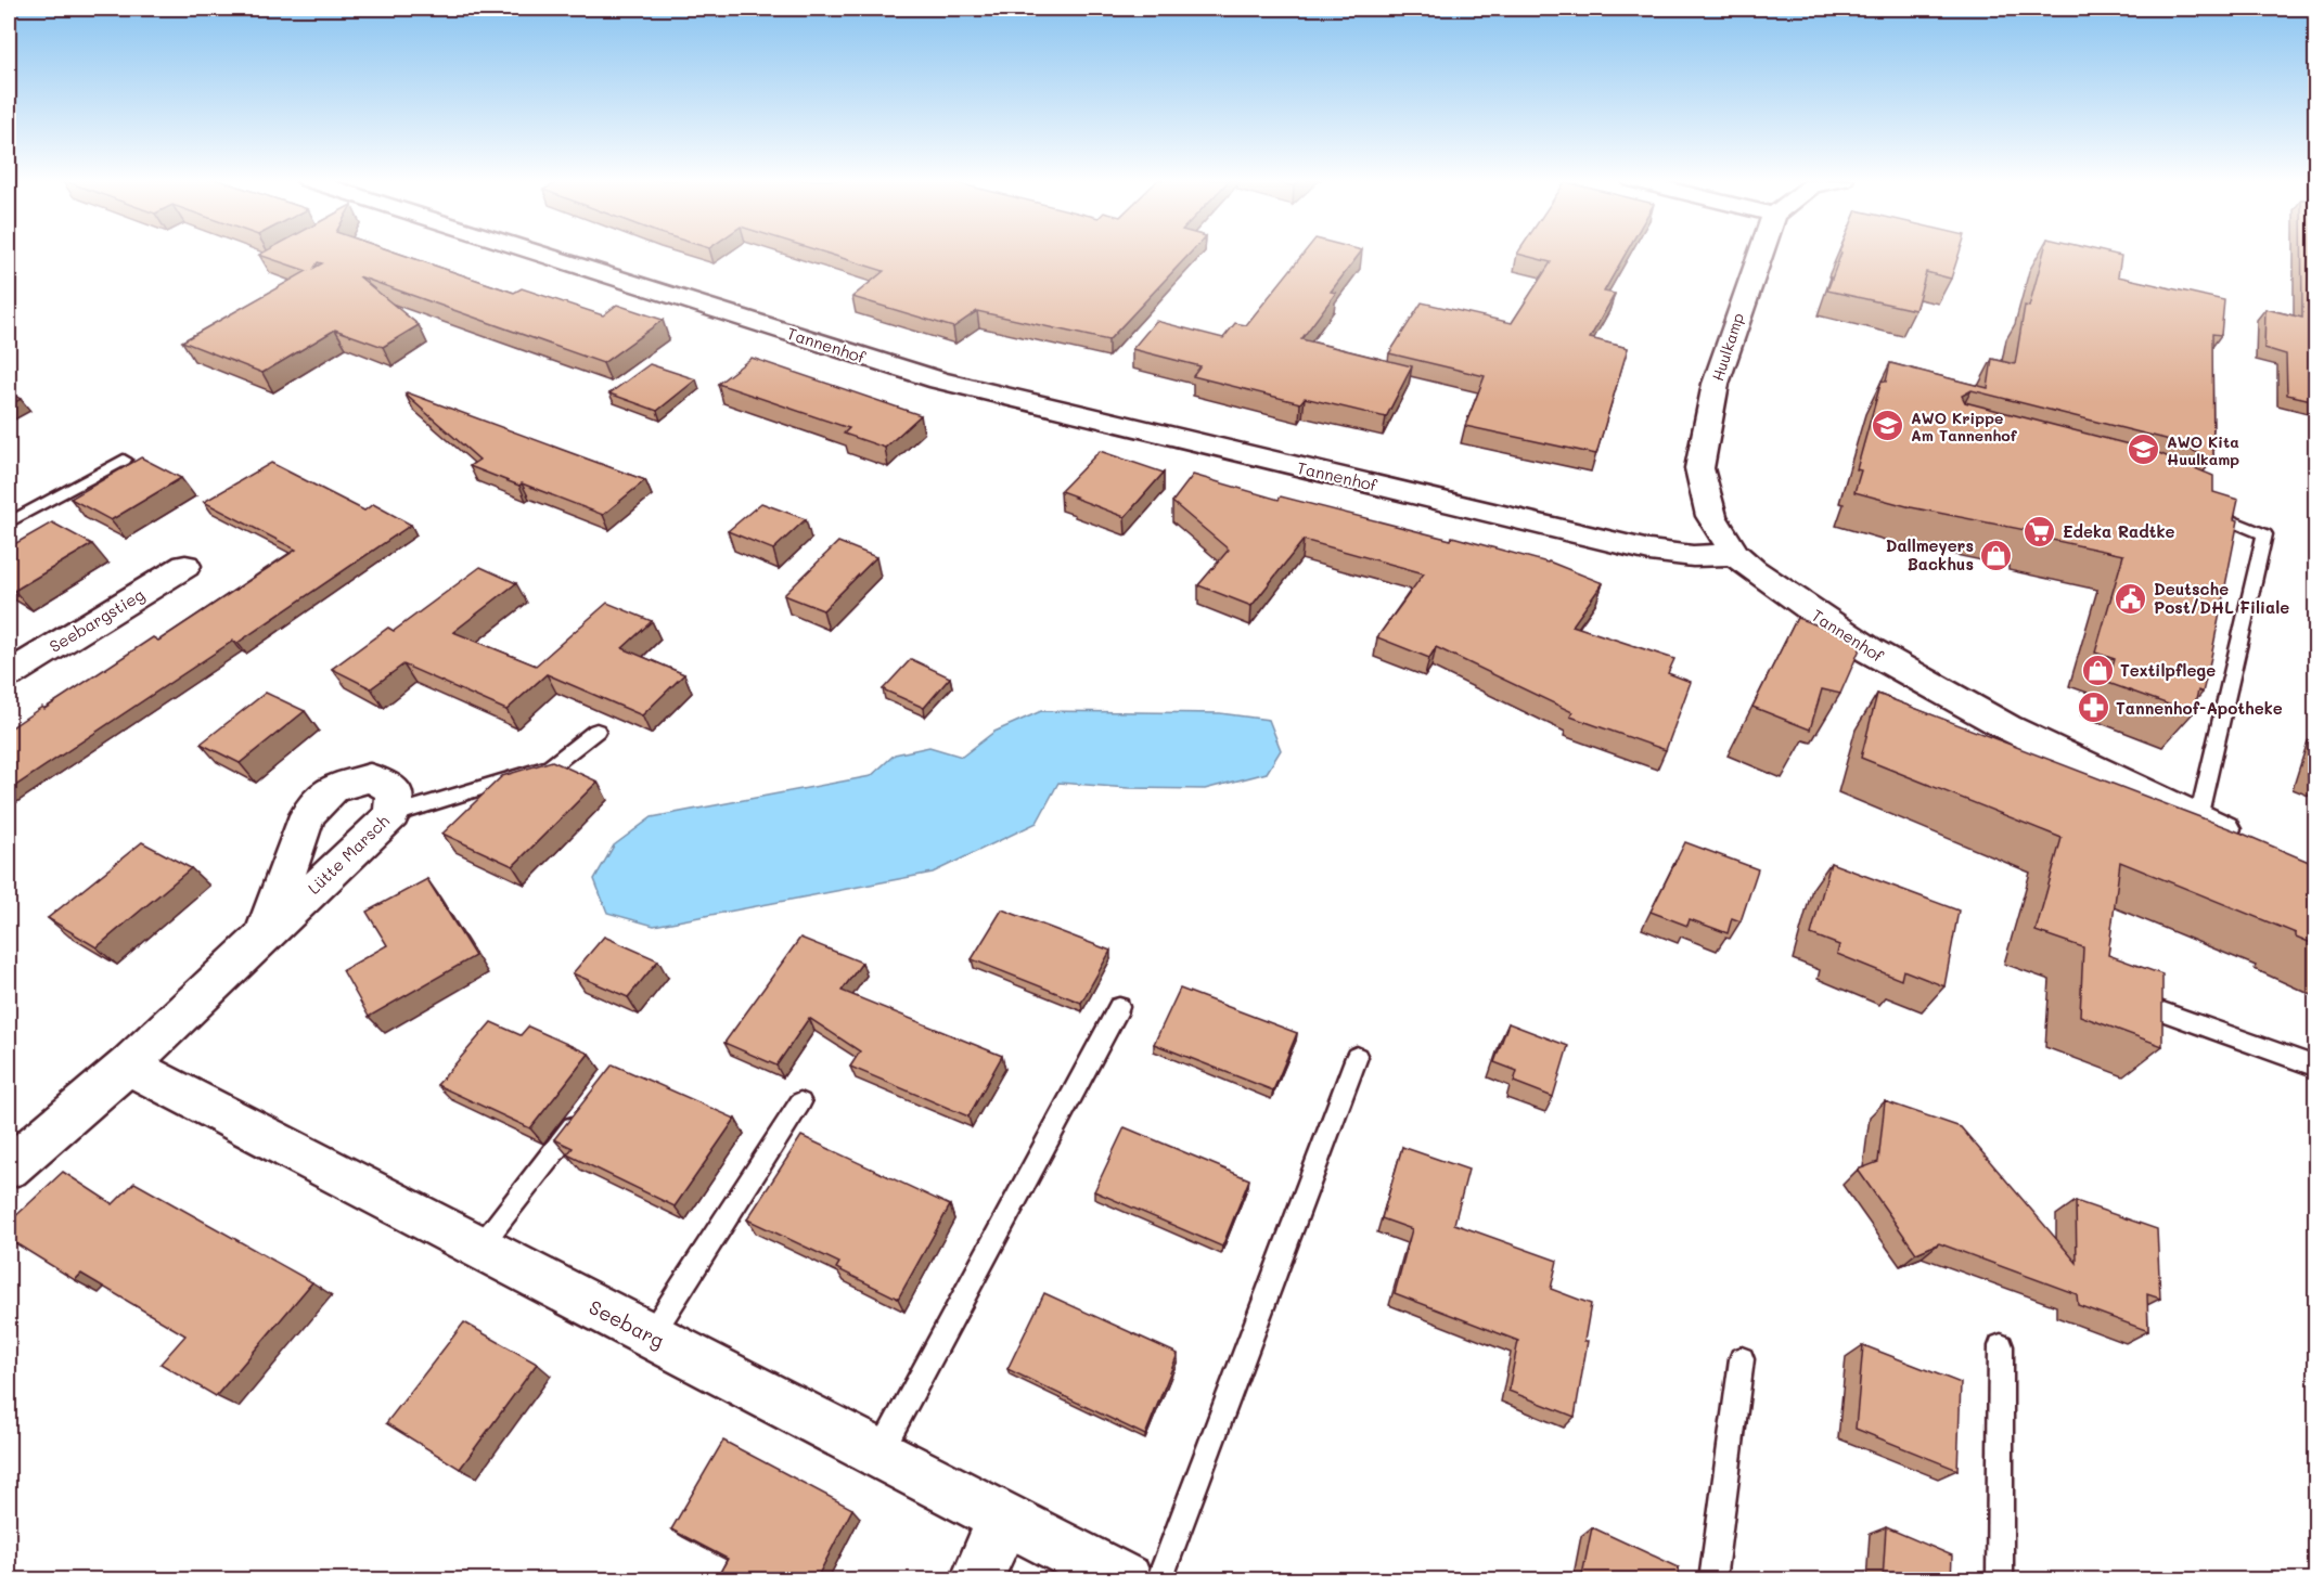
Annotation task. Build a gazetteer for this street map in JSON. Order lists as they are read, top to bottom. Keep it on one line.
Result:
{"streets":{"street":["Tannenhof","Huulkamp","Seebargstieg","Lütte Marsch","Seebarg"]},"crossings":[["Tannenhof","Huulkamp"],["Lütte Marsch","Seebarg"]],"places":{"school or university":["AWO Krippe Am Tannenhof","AWO Kita Huulkamp"],"supermarket":["Edeka Radtke"],"shop":["Dallmeyers Backhus","Textilpflege"],"public building":["Deutsche Post/DHL Filiale"],"pharmacy":["Tannenhof-Apotheke"]}}
